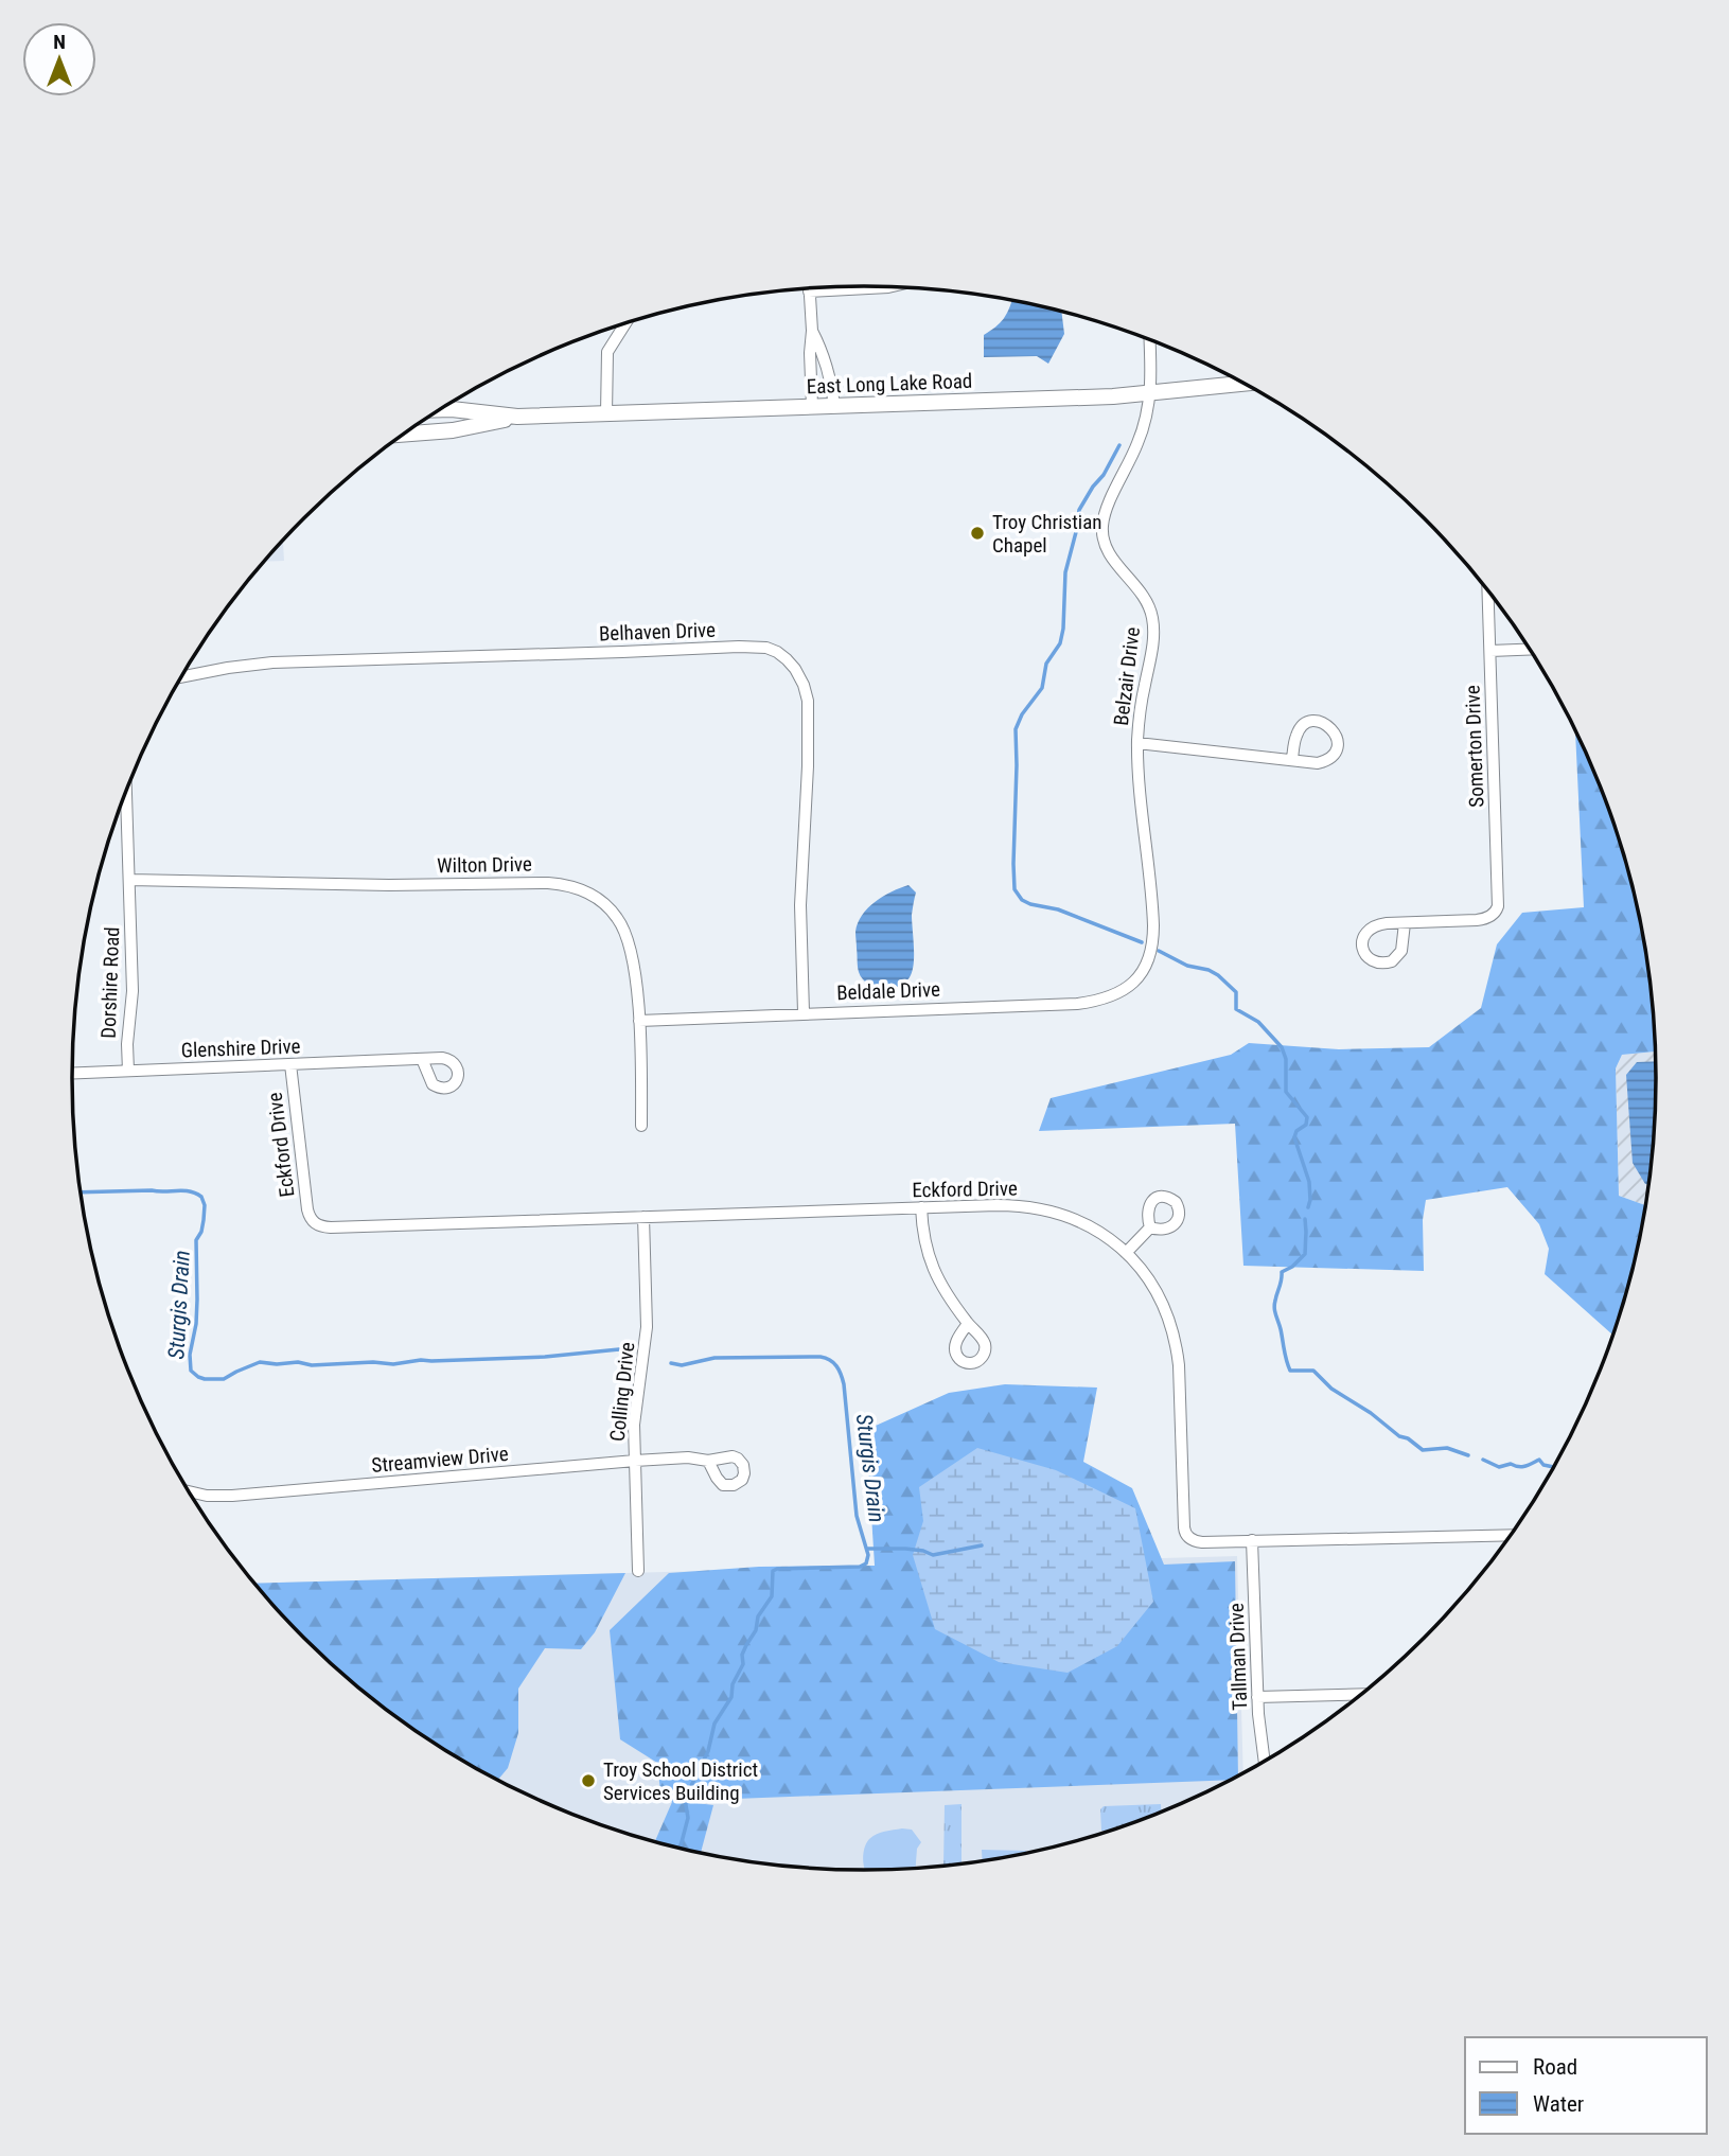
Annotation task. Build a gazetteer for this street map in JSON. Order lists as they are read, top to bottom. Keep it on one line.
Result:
{"streets":{"main road":["East Long Lake Road"],"street":["Belhaven Drive","Belzair Drive","Somerton Drive","Wilton Drive","Dorshire Road","Beldale Drive","Glenshire Drive","Eckford Drive","Colling Drive","Streamview Drive","Tallman Drive"]},"crossings":[["East Long Lake Road","Belzair Drive"],["Belhaven Drive","Beldale Drive"],["Belzair Drive","Beldale Drive"],["Wilton Drive","Dorshire Road"],["Wilton Drive","Beldale Drive"],["Dorshire Road","Glenshire Drive"],["Glenshire Drive","Eckford Drive"],["Eckford Drive","Colling Drive"],["Eckford Drive","Tallman Drive"],["Colling Drive","Streamview Drive"]],"water":["Sturgis Drain"],"places":["Troy Christian Chapel","Troy School District Services Building"],"legend":["Road","Water"],"north":"top"}
